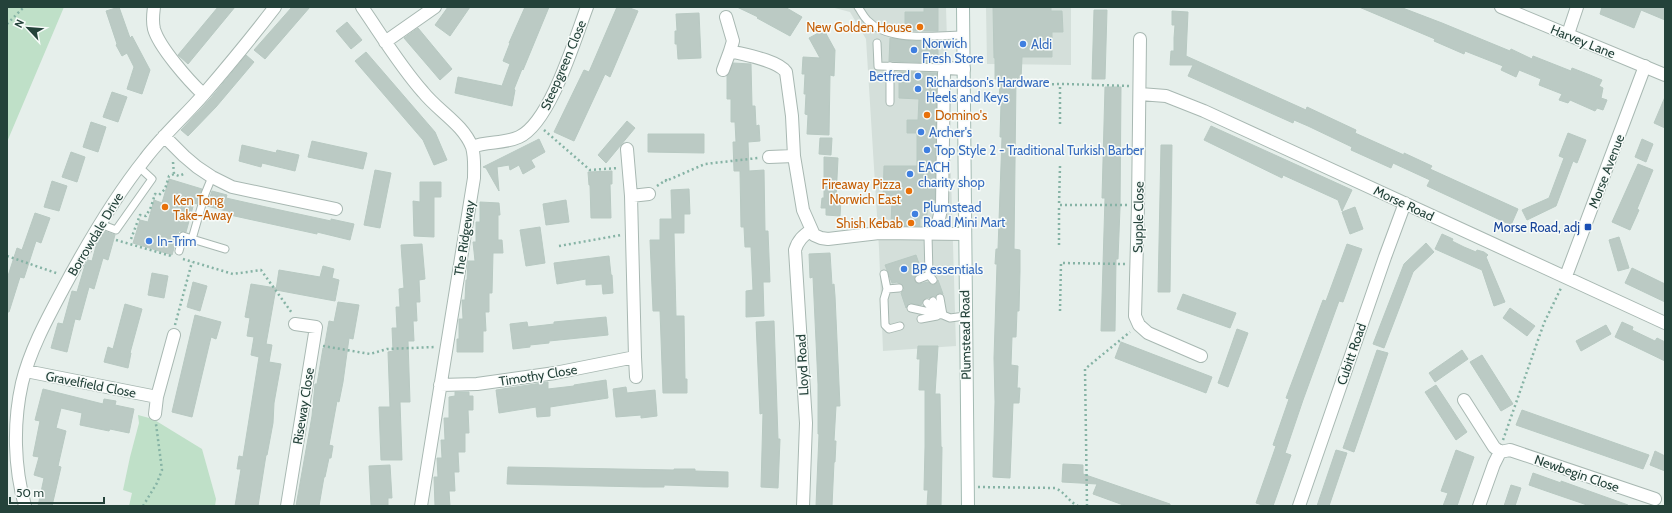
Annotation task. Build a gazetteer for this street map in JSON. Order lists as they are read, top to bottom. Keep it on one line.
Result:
{"streets":{"street":["Harvey Lane","Steepgreen Close","Morse Avenue","Morse Road","Supple Close","Borrowdale Drive","The Ridgeway","Plumstead Road","Cubitt Road","Lloyd Road","Timothy Close","Gravelfield Close","Riseway Close","Newbegin Close"]},"crossings":[["Harvey Lane","Morse Avenue"],["Steepgreen Close","The Ridgeway"],["Morse Avenue","Morse Road"],["Morse Road","Supple Close"],["Morse Road","Cubitt Road"],["Borrowdale Drive","Gravelfield Close"],["The Ridgeway","Timothy Close"]],"places":{"other":["New Golden House","Aldi","Norwich Fresh Store","Betfred","Richardson's Hardware Heels and Keys","Domino's","Archer's","Top Style 2 - Traditional Turkish Barber","EACH charity shop","Fireaway Pizza Norwich East","Ken Tong Take-Away","Plumstead Road Mini Mart","Shish Kebab","In-Trim","BP essentials"],"transit":["Morse Road, adj"]},"scale_bar":"50 m","north":"top left"}
